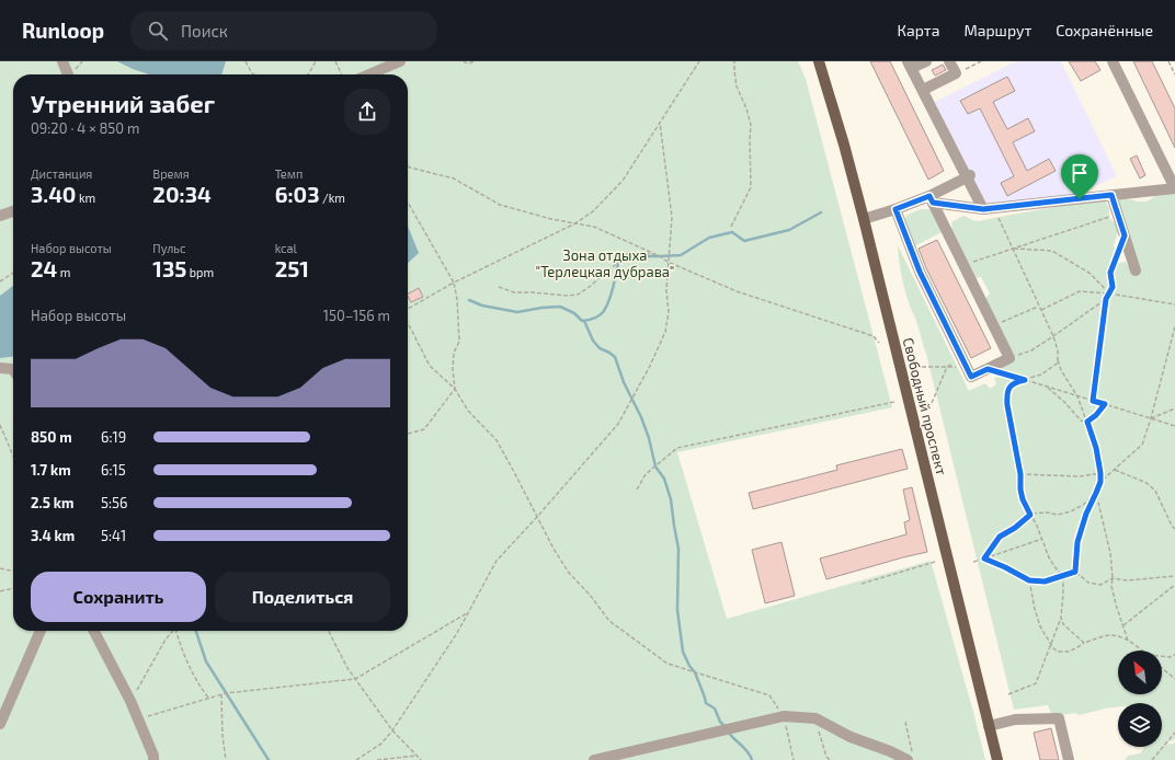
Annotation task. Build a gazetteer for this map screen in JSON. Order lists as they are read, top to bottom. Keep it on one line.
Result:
{"streets":{"main road":["Свободный проспект"]},"parks":["Зона отдыха \"Терлецкая дубрава\""],"north":"top left","page":{"header":"Runloop","search":"Поиск","nav":["Карта","Маршрут","Сохранённые"],"heading":["Утренний забег","09:20 · 4 × 850 m"],"stats":[["Дистанция","3.40 km"],["Время","20:34"],["Темп","6:03 /km"],["Набор высоты","24 m"],["Пульс","135 bpm"],["kcal","251"]],"chart":["Набор высоты","150–156 m"],"list":[{"name":"850 m","note":"6:19"},{"name":"1.7 km","note":"6:15"},{"name":"2.5 km","note":"5:56"},{"name":"3.4 km","note":"5:41"}],"buttons":["Сохранить","Поделиться"]}}
